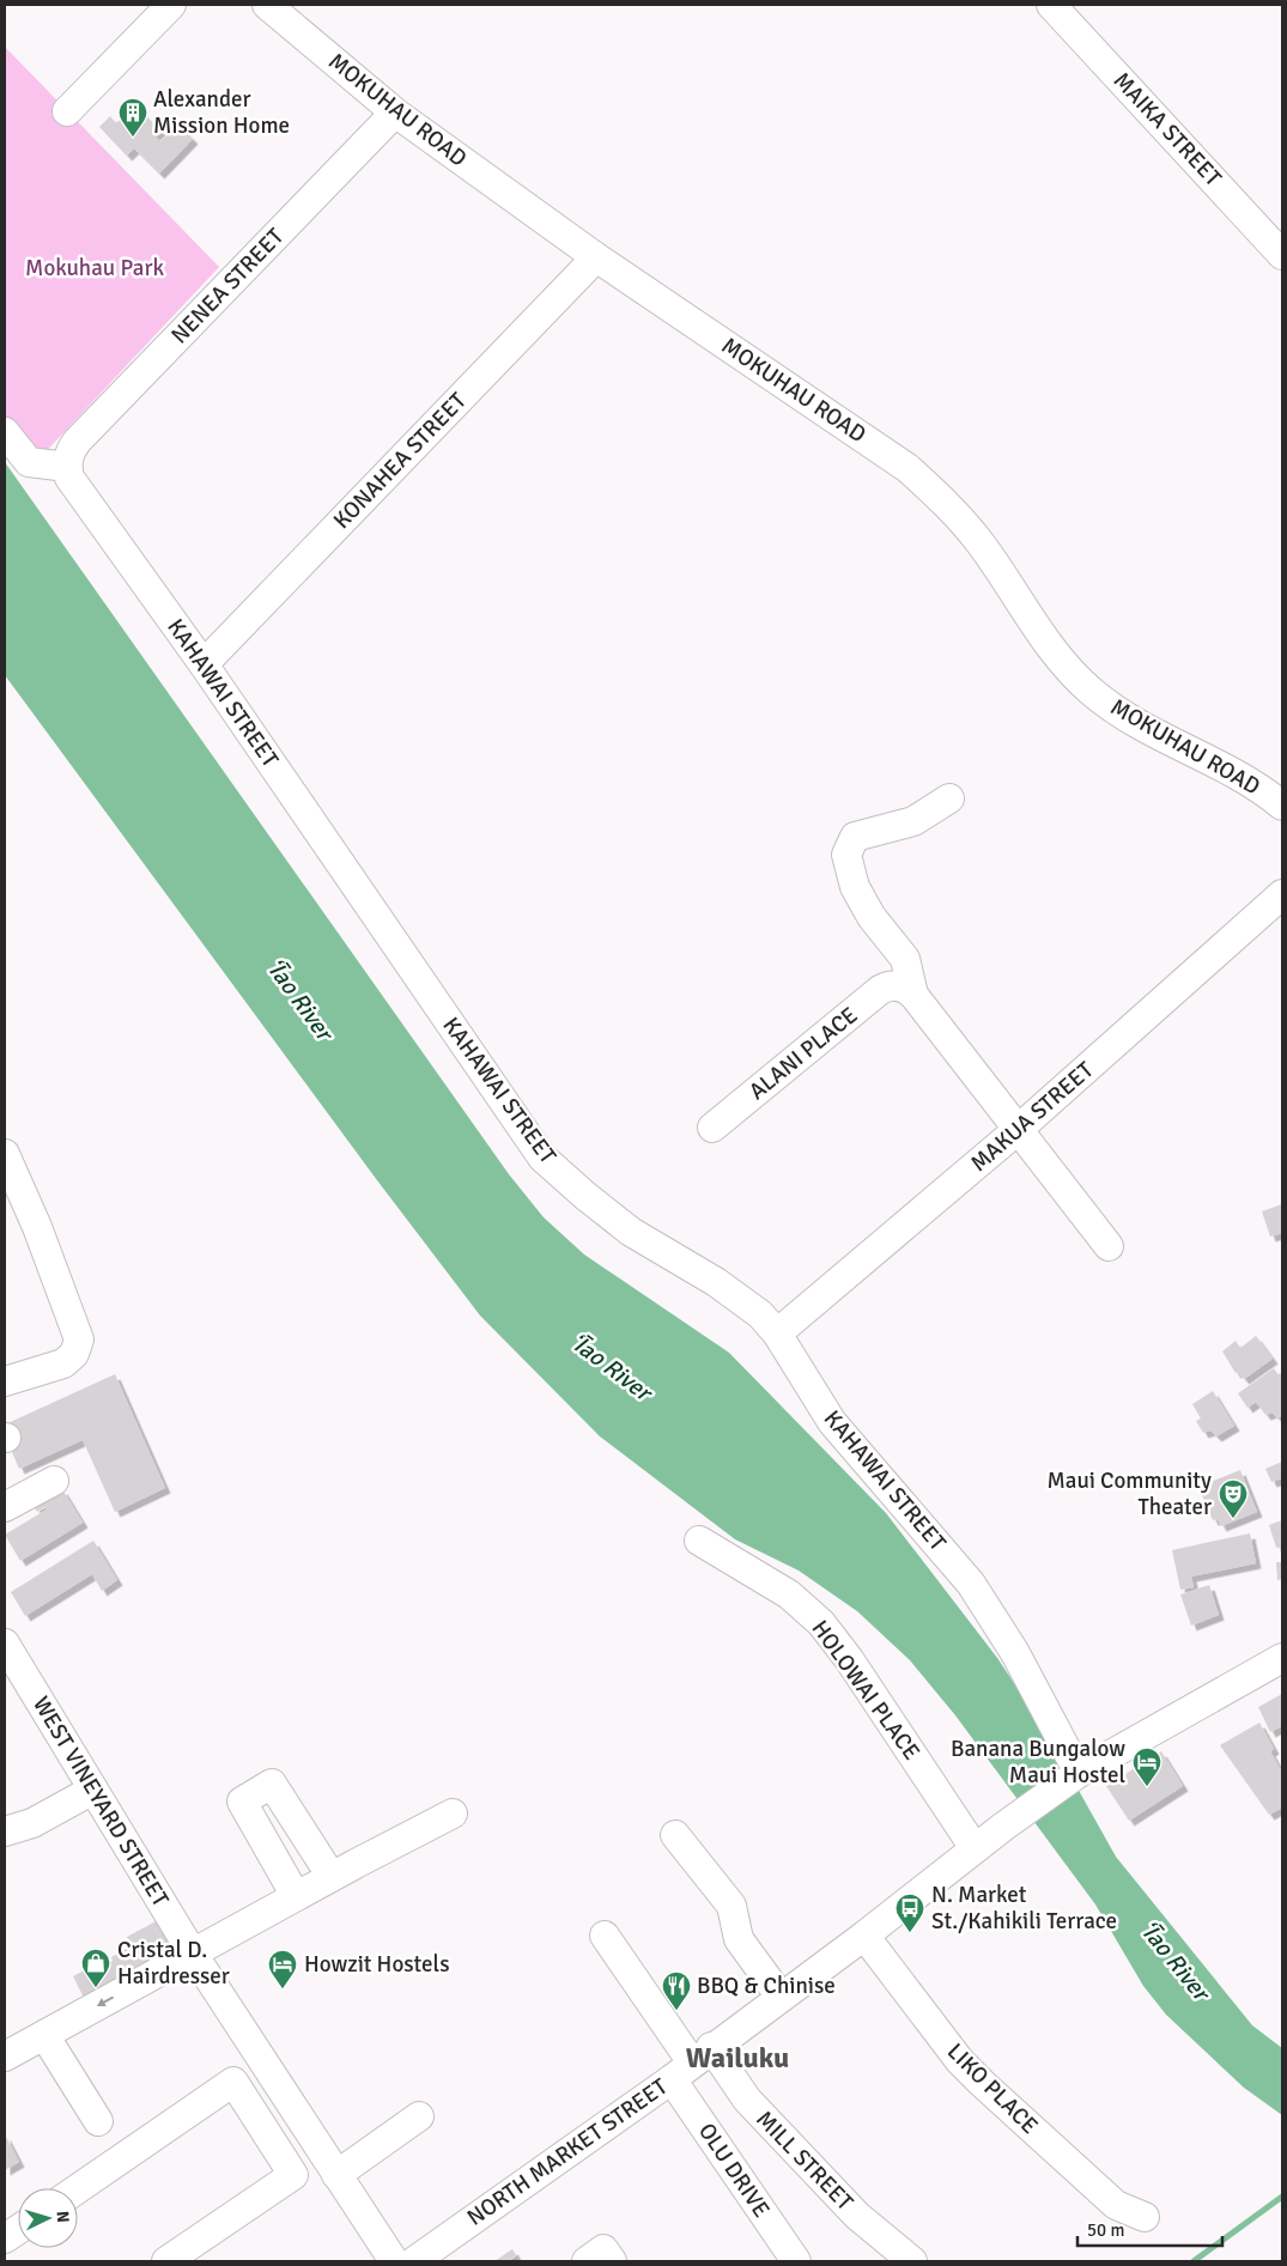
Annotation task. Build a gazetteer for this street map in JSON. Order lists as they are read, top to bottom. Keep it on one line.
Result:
{"streets":{"street":["MOKUHAU ROAD","MAIKA STREET","NENEA STREET","KONAHEA STREET","KAHAWAI STREET","ALANI PLACE","MAKUA STREET","HOLOWAI PLACE","WEST VINEYARD STREET","LIKO PLACE","NORTH MARKET STREET","MILL STREET","OLU DRIVE"]},"crossings":[["MOKUHAU ROAD","NENEA STREET"],["MOKUHAU ROAD","KONAHEA STREET"],["NENEA STREET","KAHAWAI STREET"],["KONAHEA STREET","KAHAWAI STREET"],["KAHAWAI STREET","MAKUA STREET"],["KAHAWAI STREET","NORTH MARKET STREET"],["HOLOWAI PLACE","NORTH MARKET STREET"],["LIKO PLACE","NORTH MARKET STREET"],["NORTH MARKET STREET","MILL STREET"],["NORTH MARKET STREET","OLU DRIVE"],["MILL STREET","OLU DRIVE"]],"districts":["Wailuku"],"water":["ʻĪao River"],"parks":["Mokuhau Park"],"places":{"building":["Alexander Mission Home"],"theatre":["Maui Community Theater"],"hotel":["Banana Bungalow Maui Hostel","Howzit Hostels"],"bus stop":["N. Market St./Kahikili Terrace"],"shop":["Cristal D. Hairdresser"],"restaurant":["BBQ & Chinise"]},"scale_bar":"50 m","north":"right"}
